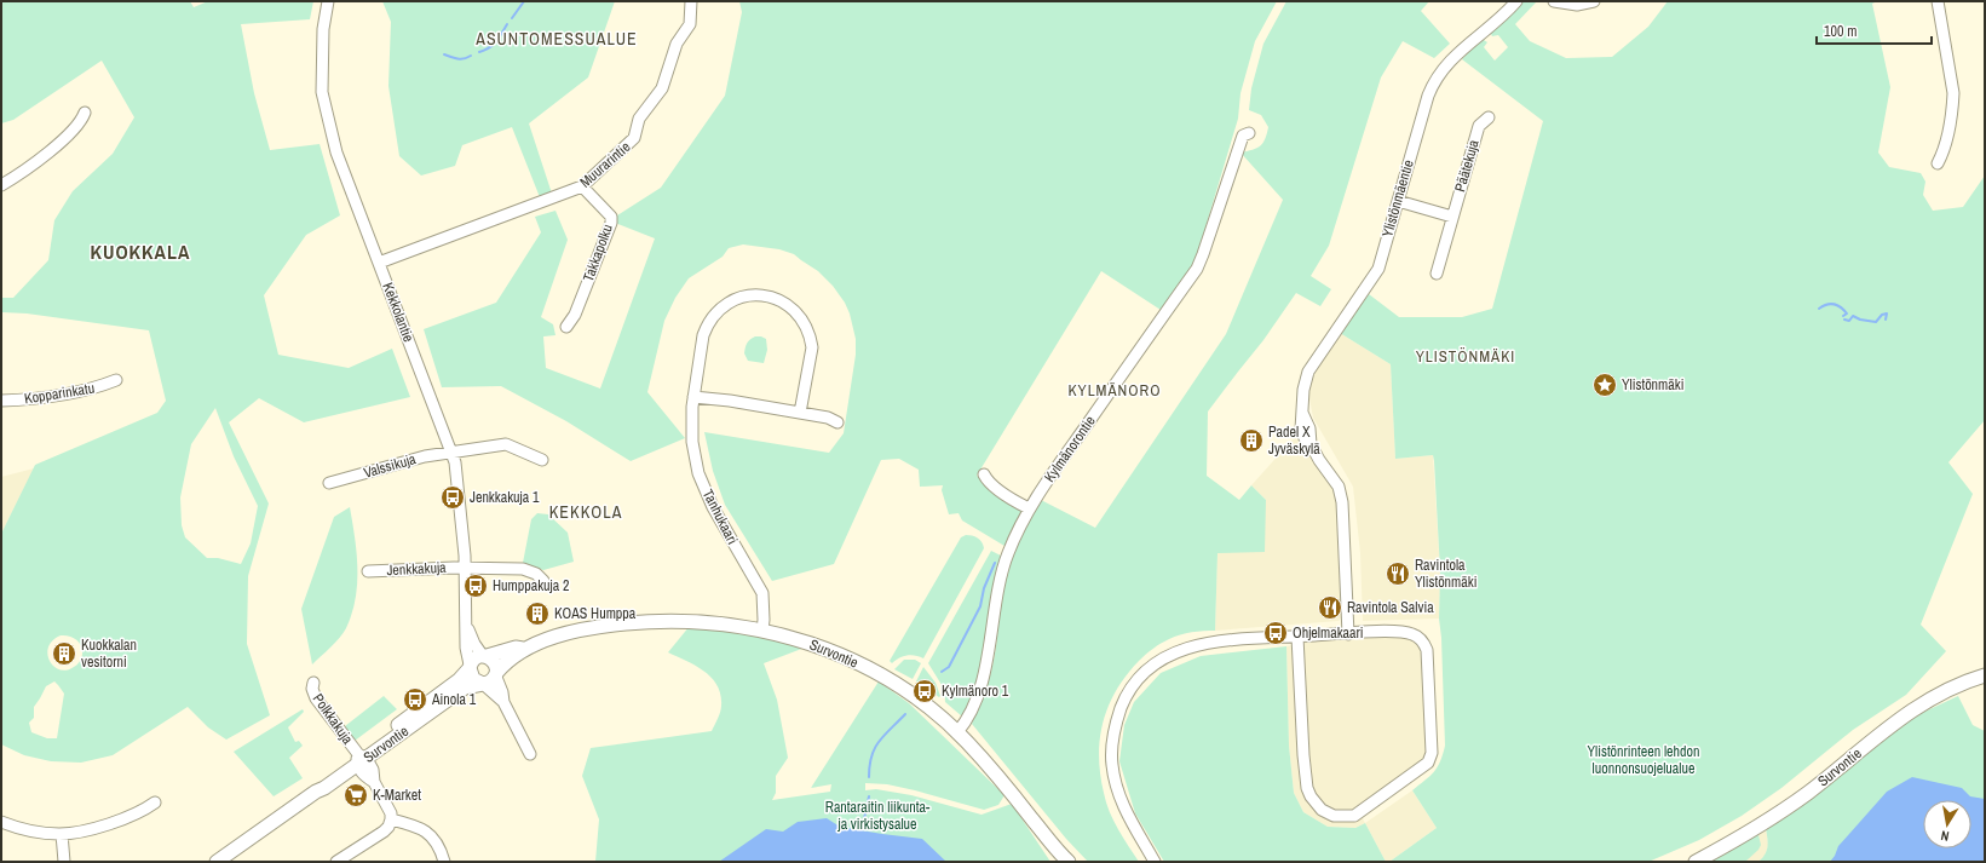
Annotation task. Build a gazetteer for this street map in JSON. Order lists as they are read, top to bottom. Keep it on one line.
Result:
{"streets":{"main road":["Survontie"],"street":["Muurarintie","Päätekuja","Ylistönmäentie","Takkapolku","Kekkolantie","Kopparinkatu","Kylmänorontie","Valssikuja","Tanhukaari","Jenkkakuja","Polkkakuja"]},"crossings":[["Muurarintie","Takkapolku"],["Muurarintie","Kekkolantie"],["Kekkolantie","Valssikuja"],["Kekkolantie","Jenkkakuja"],["Kekkolantie","Survontie"],["Kylmänorontie","Survontie"],["Tanhukaari","Survontie"],["Survontie","Polkkakuja"]],"districts":["ASUNTOMESSUALUE","KUOKKALA","YLISTÖNMÄKI","KYLMÄNORO","KEKKOLA"],"parks":["Ylistönrinteen lehdon luonnonsuojelualue","Rantaraitin liikunta- ja virkistysalue"],"places":{"place":["Ylistönmäki"],"building":["Padel X Jyväskylä","KOAS Humppa","Kuokkalan vesitorni"],"bus stop":["Jenkkakuja 1","Humppakuja 2","Ohjelmakaari","Kylmänoro 1","Ainola 1"],"restaurant":["Ravintola Ylistönmäki","Ravintola Salvia"],"supermarket":["K-Market"]},"scale_bar":"100 m","north":"bottom"}
